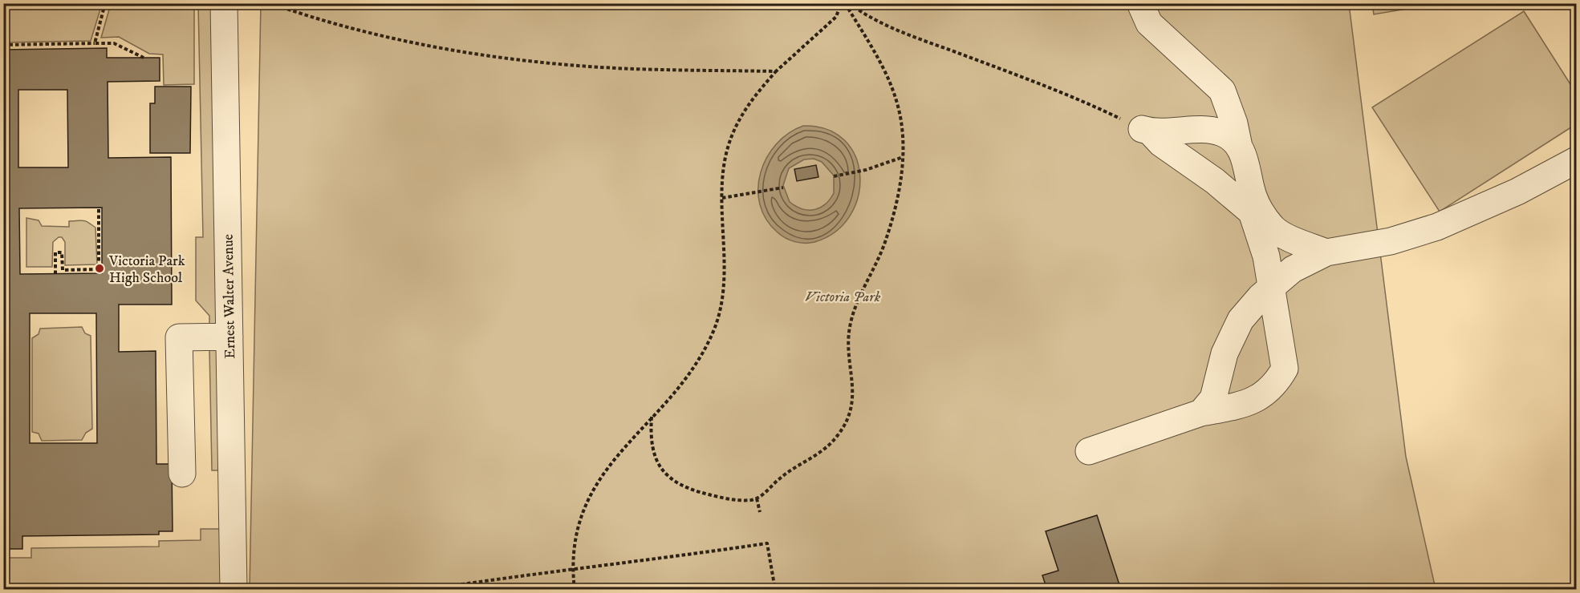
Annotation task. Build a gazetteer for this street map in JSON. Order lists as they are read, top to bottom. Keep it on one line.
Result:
{"streets":{"lane":["Ernest Walter Avenue"]},"parks":["Victoria Park"],"places":["Victoria Park High School"]}
